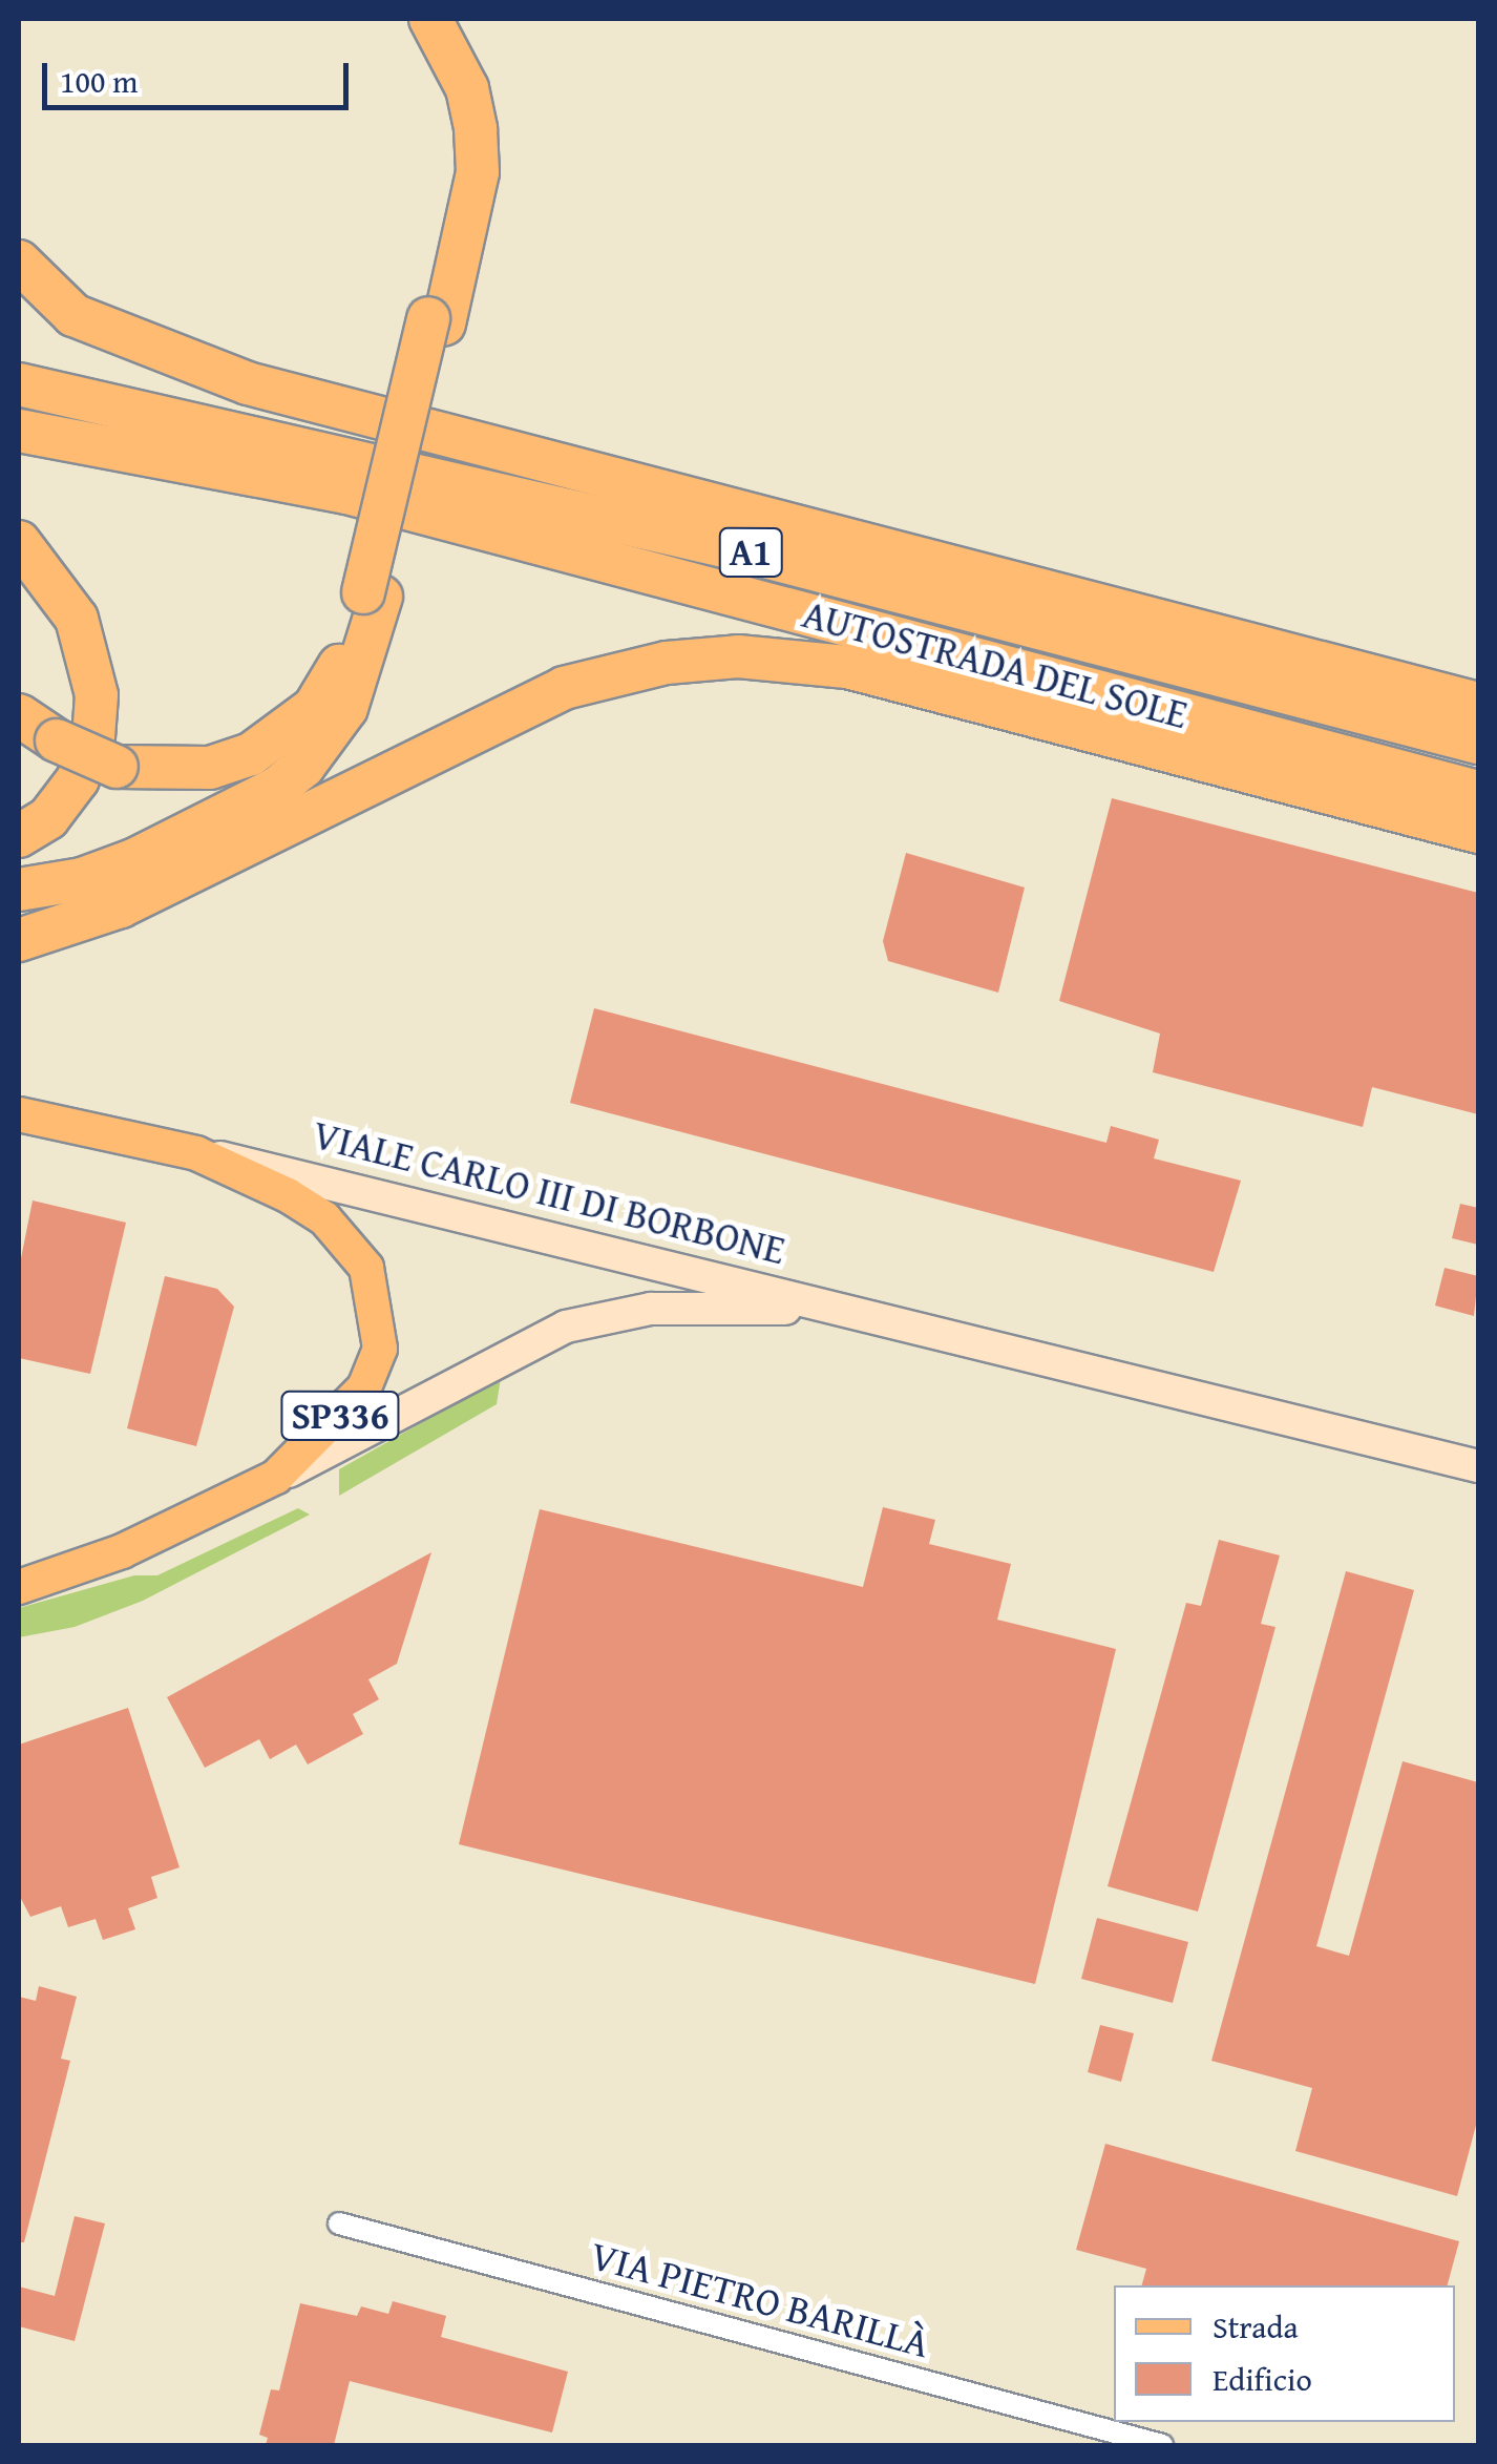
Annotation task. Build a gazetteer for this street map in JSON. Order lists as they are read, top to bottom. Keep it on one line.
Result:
{"streets":{"highway":["A1","AUTOSTRADA DEL SOLE"],"main road":["VIALE CARLO III DI BORBONE","SP336"],"street":["VIA PIETRO BARILLÀ"]},"crossings":[["VIALE CARLO III DI BORBONE","SP336"]],"legend":["Strada","Edificio"],"scale_bar":"100 m"}
